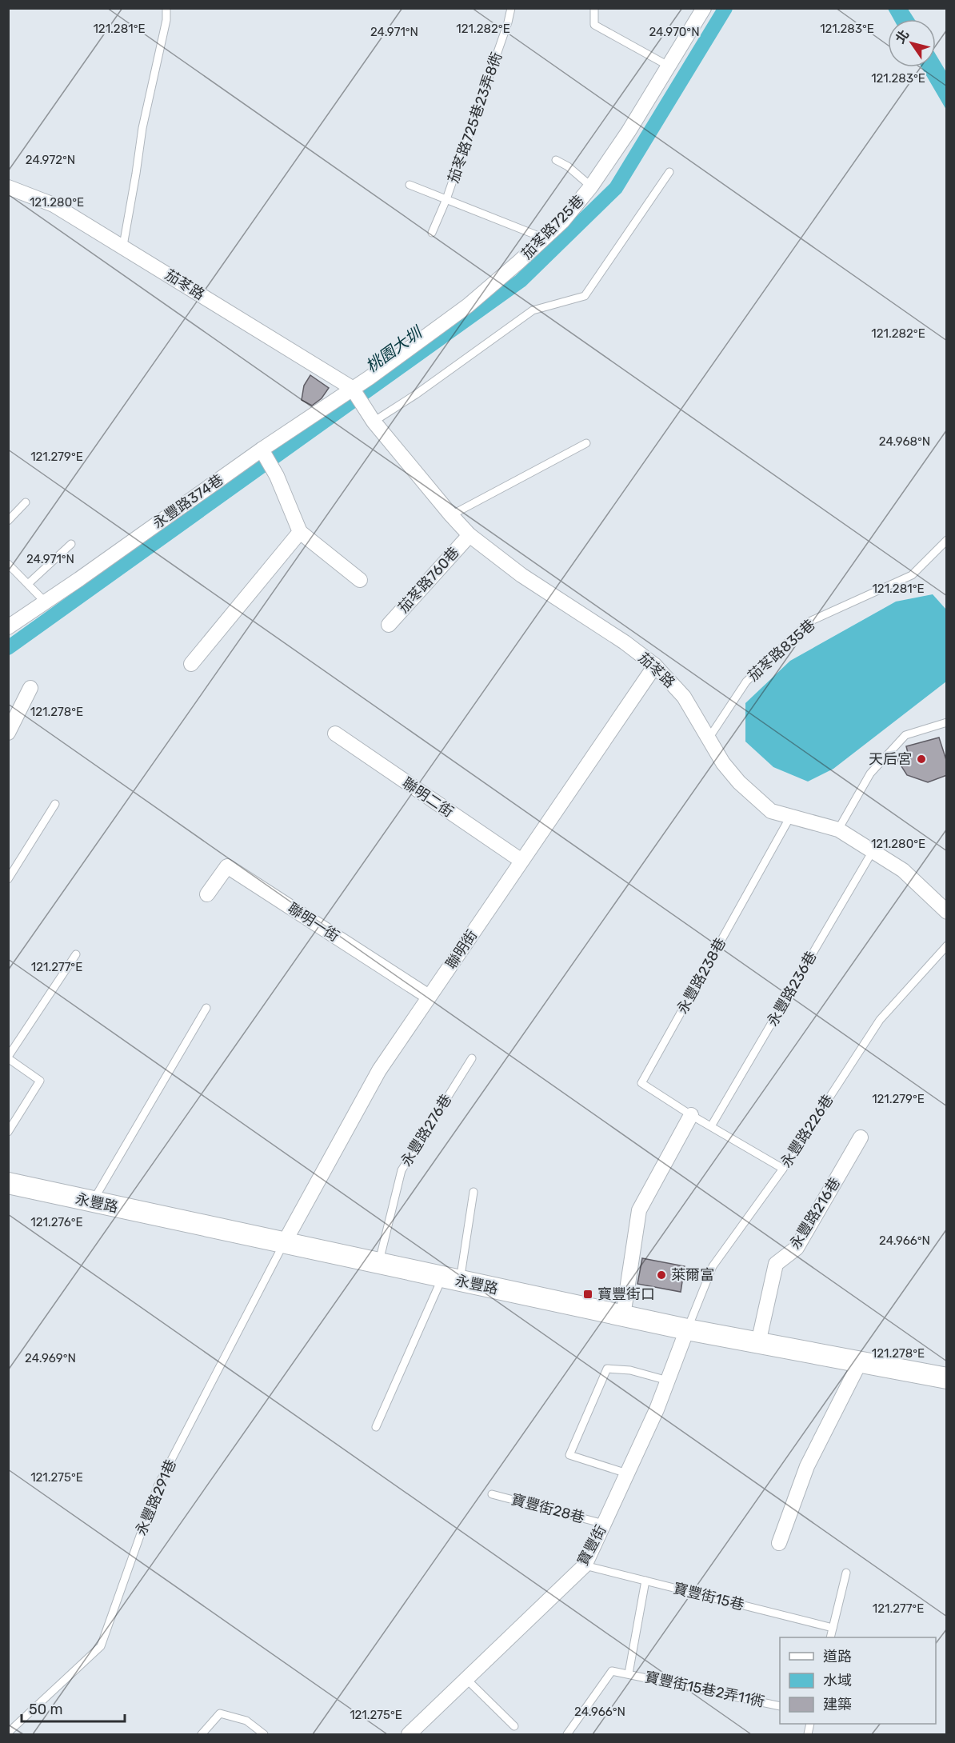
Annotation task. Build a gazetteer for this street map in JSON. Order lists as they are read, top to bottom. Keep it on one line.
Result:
{"streets":{"street":["茄苳路725巷","茄苳路","永豐路374巷","茄苳路760巷","聯明二街","聯明一街","聯明街","永豐路","永豐路216巷","寶豐街"],"lane":["茄苳路725巷23弄8衖","茄苳路835巷","永豐路238巷","永豐路236巷","永豐路276巷","永豐路226巷","永豐路291巷","寶豐街28巷","寶豐街15巷","寶豐街15巷2弄11衖"]},"crossings":[["茄苳路725巷","永豐路374巷"],["茄苳路","永豐路374巷"],["茄苳路","茄苳路760巷"],["茄苳路","茄苳路835巷"],["茄苳路","聯明街"],["茄苳路","永豐路238巷"],["茄苳路","永豐路236巷"],["聯明二街","聯明街"],["聯明一街","聯明街"],["聯明街","永豐路"],["聯明街","永豐路291巷"],["永豐路276巷","永豐路"],["永豐路226巷","永豐路"],["永豐路226巷","寶豐街"],["永豐路","永豐路216巷"],["永豐路","永豐路291巷"],["永豐路","寶豐街"],["寶豐街28巷","寶豐街"],["寶豐街","寶豐街15巷"]],"water":["桃園大圳"],"places":{"other":["天后宮","萊爾富"],"transit":["寶豐街口"]},"legend":["道路","水域","建築"],"scale_bar":"50 m","north":"top left","coordinates":["121.283°E","121.281°E","121.282°E","24.971°N","24.970°N","24.972°N","121.280°E","24.968°N","121.279°E","121.278°E","121.277°E","121.276°E","24.966°N","24.969°N","121.275°E"]}
